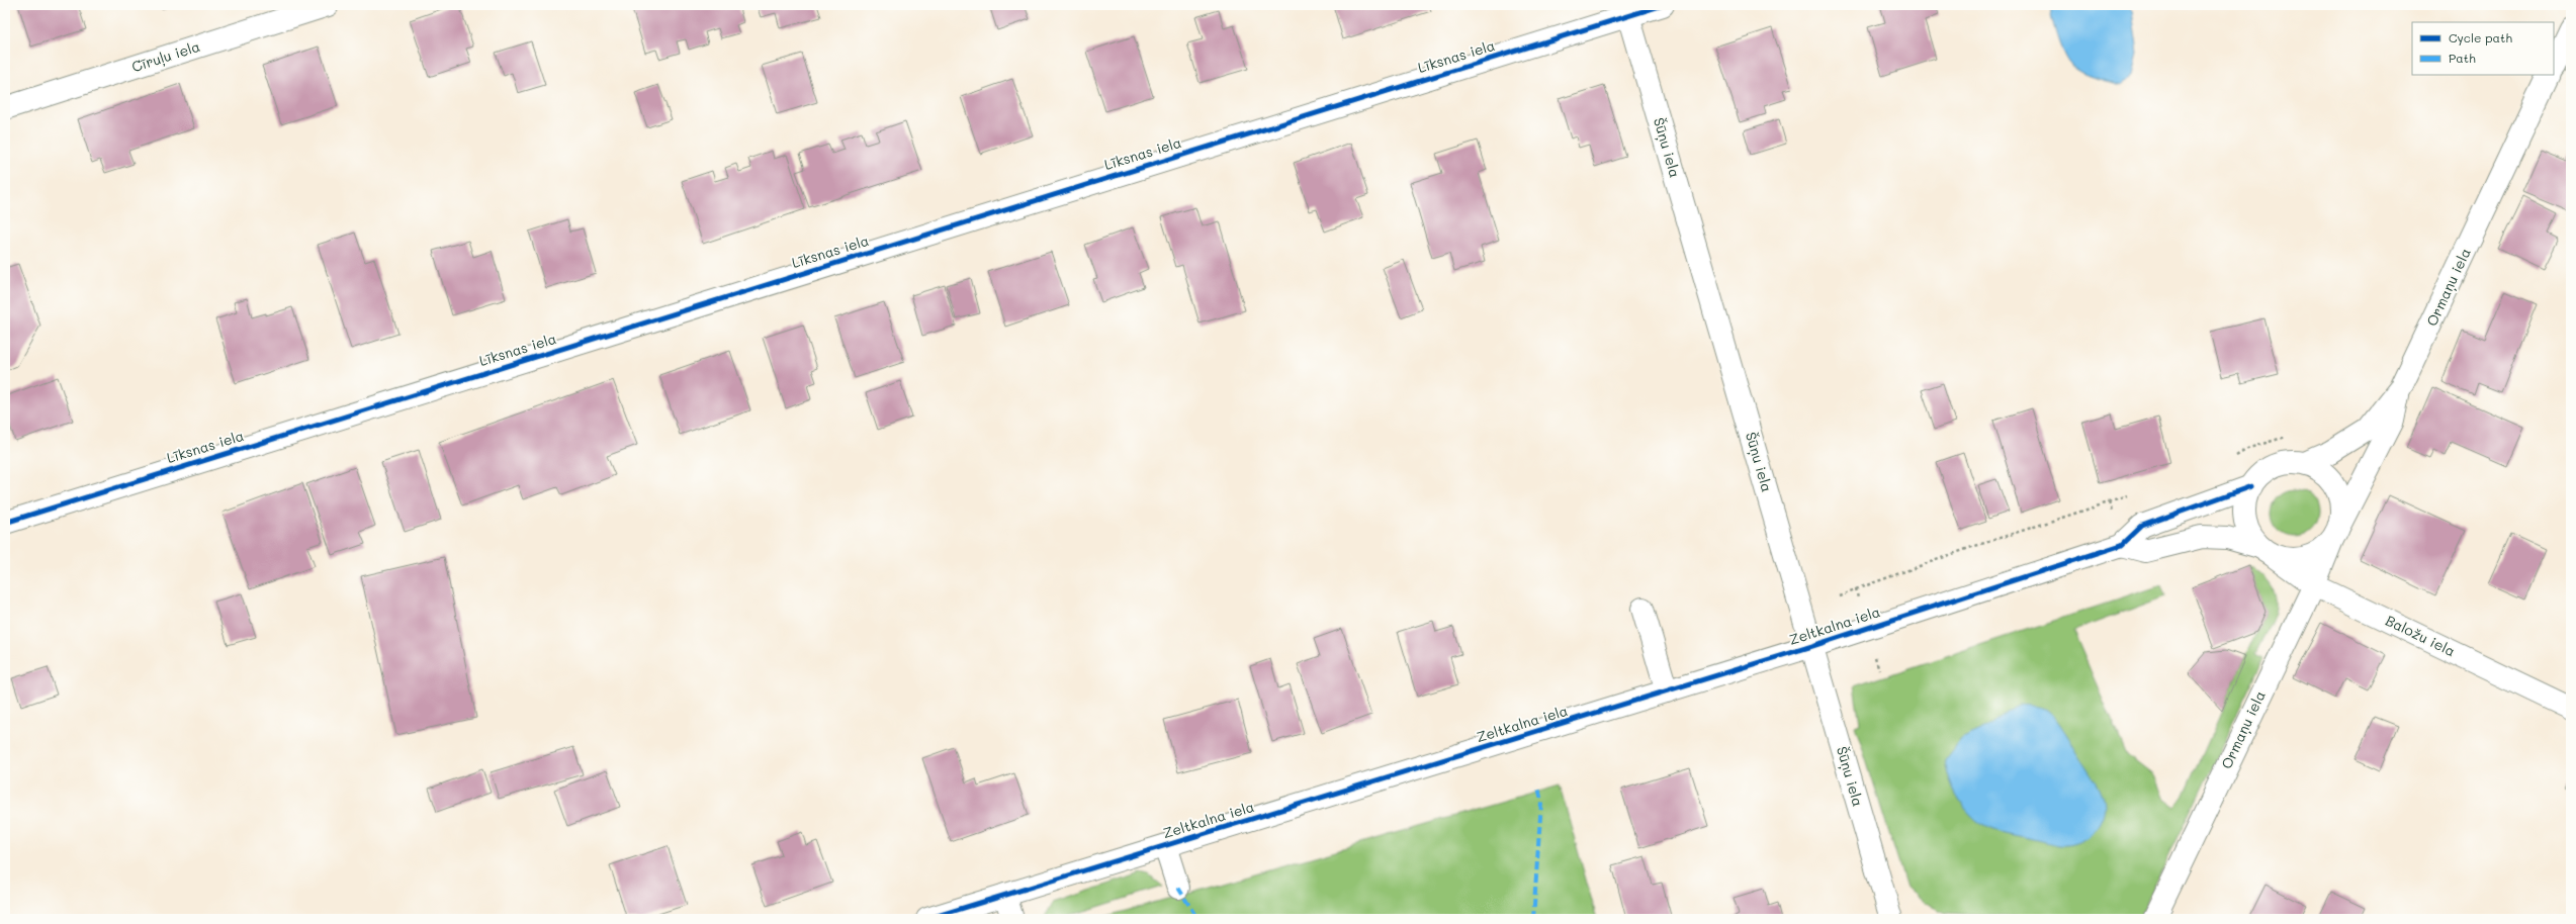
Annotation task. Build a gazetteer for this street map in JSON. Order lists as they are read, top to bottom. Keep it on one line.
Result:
{"streets":{"street":["Cīruļu iela","Līksnas iela","Šūņu iela","Ormaņu iela","Zeltkalna iela","Baložu iela"]},"crossings":[["Līksnas iela","Šūņu iela"],["Šūņu iela","Zeltkalna iela"],["Ormaņu iela","Baložu iela"]],"legend":["Cycle path","Path"]}
